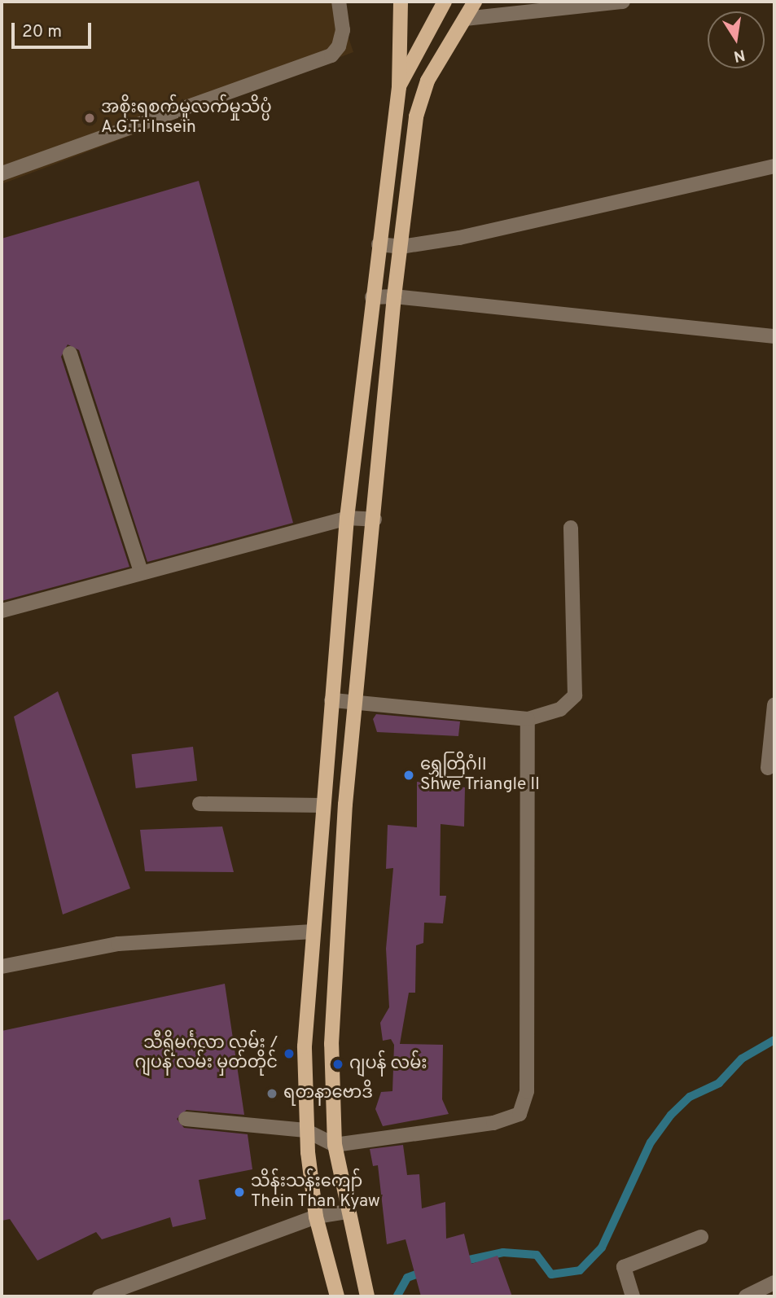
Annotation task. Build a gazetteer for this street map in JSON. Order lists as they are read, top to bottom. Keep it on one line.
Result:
{"places":["အစိုးရစက်မှုလက်မှုသိပ္ပံ A.G.T.I Insein","ရွှေတြိဂံII Shwe Triangle II","သီရိမင်္ဂလာ လမ်း / ဂျပန် လမ်း မှတ်တိုင်","ဂျပန် လမ်း","ရတနာဗောဒိ","သိန်းသန်းကျော် Thein Than Kyaw"],"scale_bar":"20 m","north":"bottom"}
